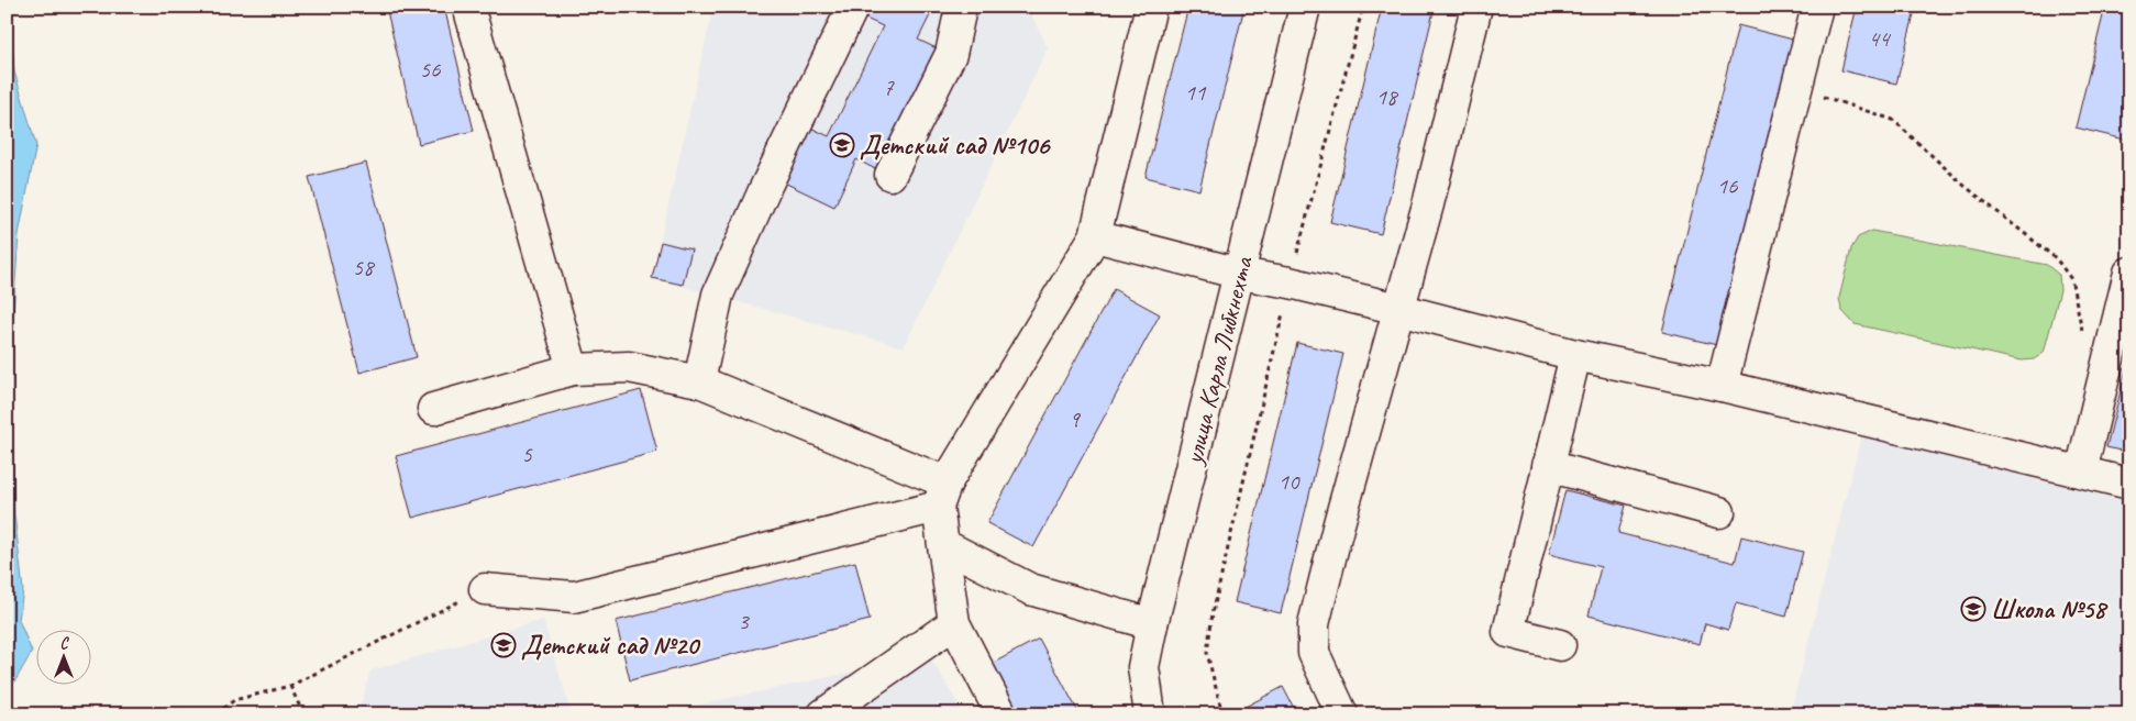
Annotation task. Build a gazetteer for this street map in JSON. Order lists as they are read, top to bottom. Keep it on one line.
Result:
{"streets":{"street":["улица Карла Либкнехта"]},"places":{"school or university":["Детский сад №106","Школа №58","Детский сад №20"]},"house_numbers":["44","56","7","11","18","16","58","9","5","10","3"],"north":"top"}
